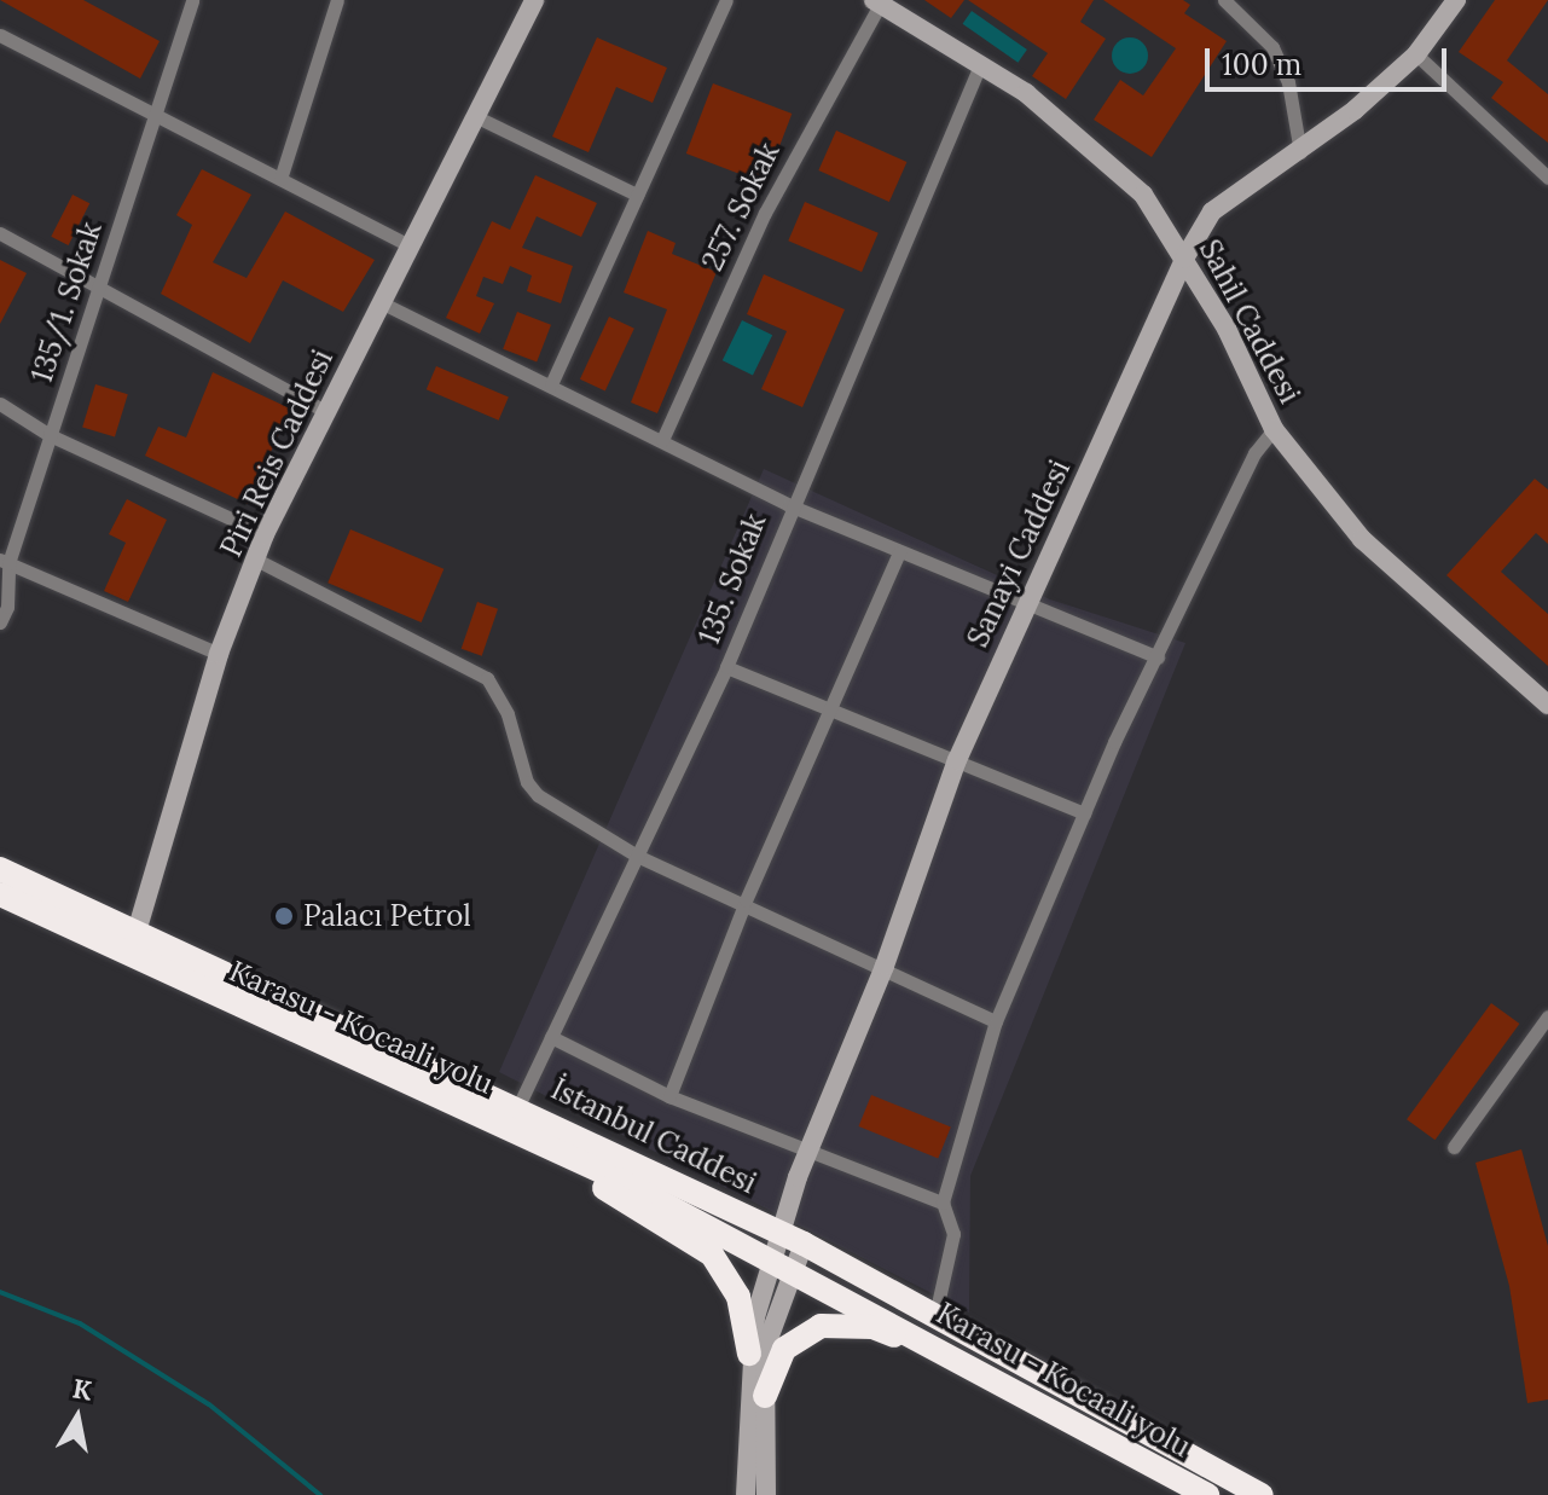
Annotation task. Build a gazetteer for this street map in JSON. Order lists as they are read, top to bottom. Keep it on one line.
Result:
{"streets":{"highway":["Karasu - Kocaali yolu","İstanbul Caddesi"],"street":["257. Sokak","135/1. Sokak","Sahil Caddesi","Piri Reis Caddesi","Sanayi Caddesi","135. Sokak"]},"crossings":[["257. Sokak","Sahil Caddesi"],["Sahil Caddesi","Sanayi Caddesi"],["Sahil Caddesi","135. Sokak"],["Piri Reis Caddesi","Karasu - Kocaali yolu"],["Piri Reis Caddesi","İstanbul Caddesi"],["Sanayi Caddesi","Karasu - Kocaali yolu"],["Sanayi Caddesi","İstanbul Caddesi"],["135. Sokak","İstanbul Caddesi"],["Karasu - Kocaali yolu","İstanbul Caddesi"]],"places":["Palacı Petrol"],"scale_bar":"100 m","north":"top"}
